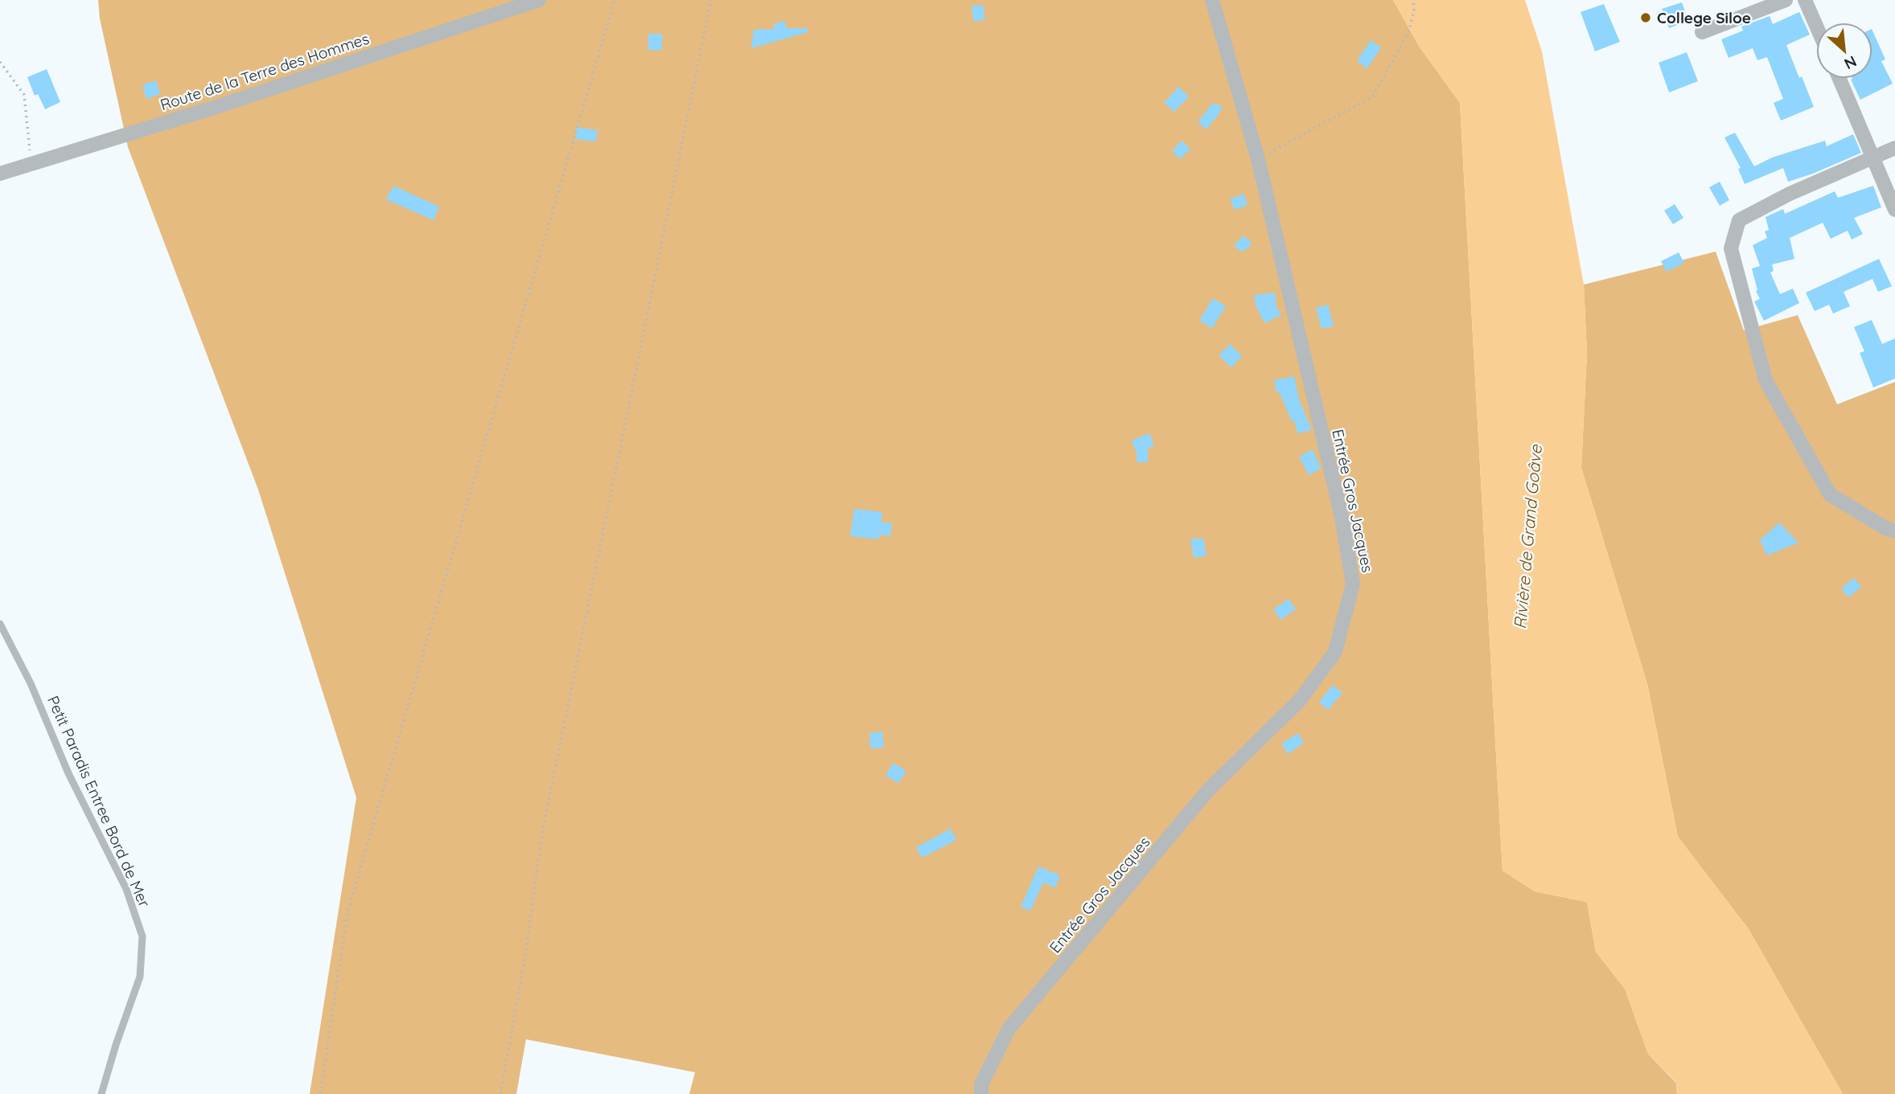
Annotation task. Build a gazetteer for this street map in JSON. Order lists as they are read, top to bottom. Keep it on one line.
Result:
{"streets":{"street":["Route de la Terre des Hommes","Entrée Gros Jacques"],"lane":["Petit Paradis Entree Bord de Mer"]},"water":["Rivière de Grand Goâve"],"places":["College Siloe"],"north":"bottom right"}
